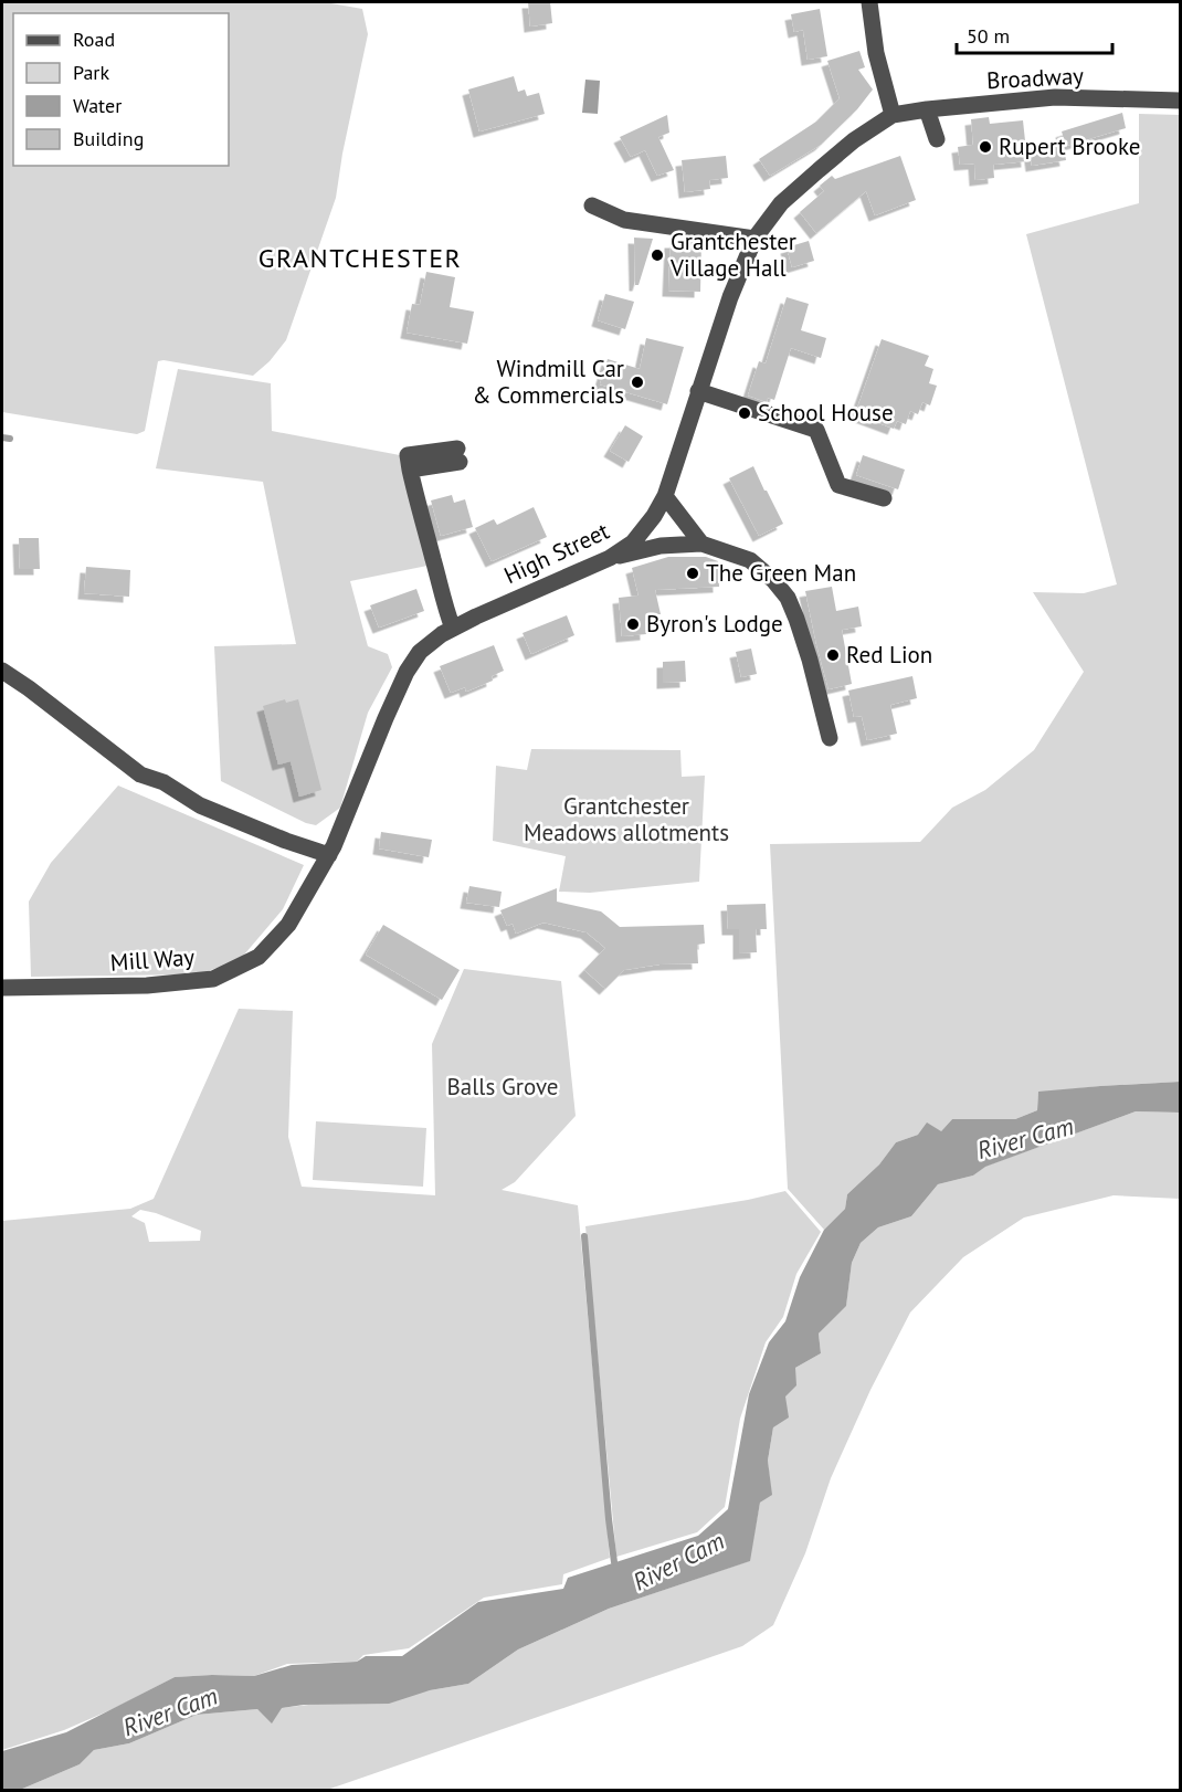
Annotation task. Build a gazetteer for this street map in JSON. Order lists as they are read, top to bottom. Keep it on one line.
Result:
{"streets":{"street":["Broadway","High Street","Mill Way"]},"crossings":[["Broadway","High Street"],["High Street","Mill Way"]],"districts":["GRANTCHESTER"],"water":["River Cam"],"parks":["Grantchester Meadows allotments","Balls Grove"],"places":["Rupert Brooke","Grantchester Village Hall","Windmill Car & Commercials","School House","The Green Man","Byron's Lodge","Red Lion"],"legend":["Road","Park","Water","Building"],"scale_bar":"50 m"}
